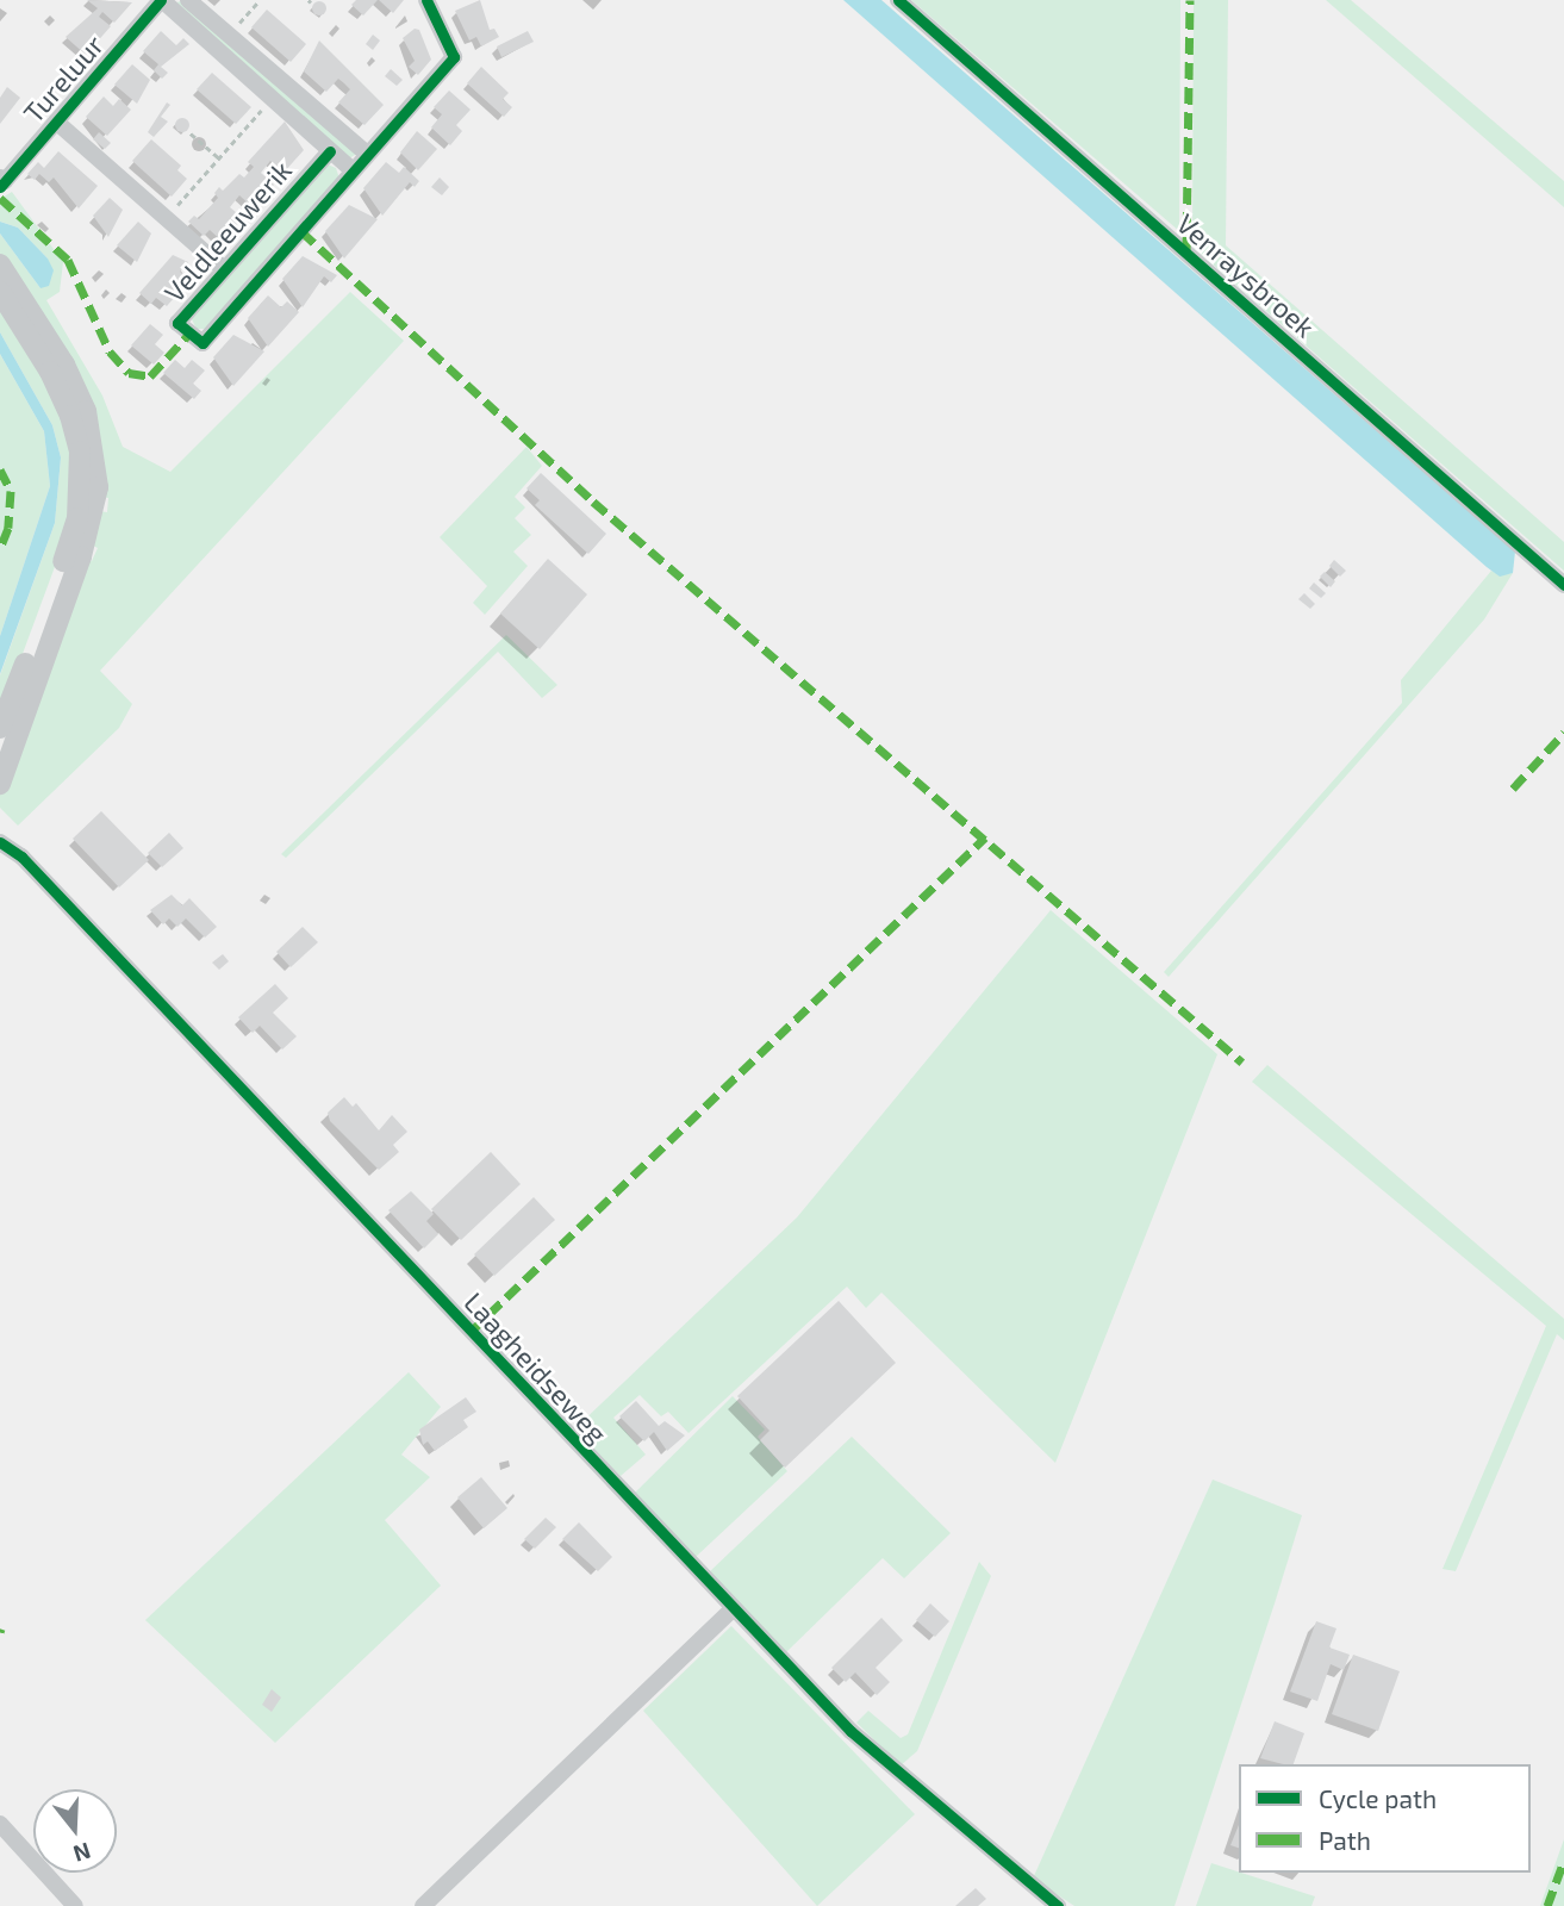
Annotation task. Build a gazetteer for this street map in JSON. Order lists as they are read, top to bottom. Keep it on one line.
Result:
{"streets":{"street":["Tureluur","Veldleeuwerik","Venraysbroek","Laagheidseweg"]},"crossings":[["Tureluur","Veldleeuwerik"]],"legend":["Cycle path","Path"],"north":"bottom"}
